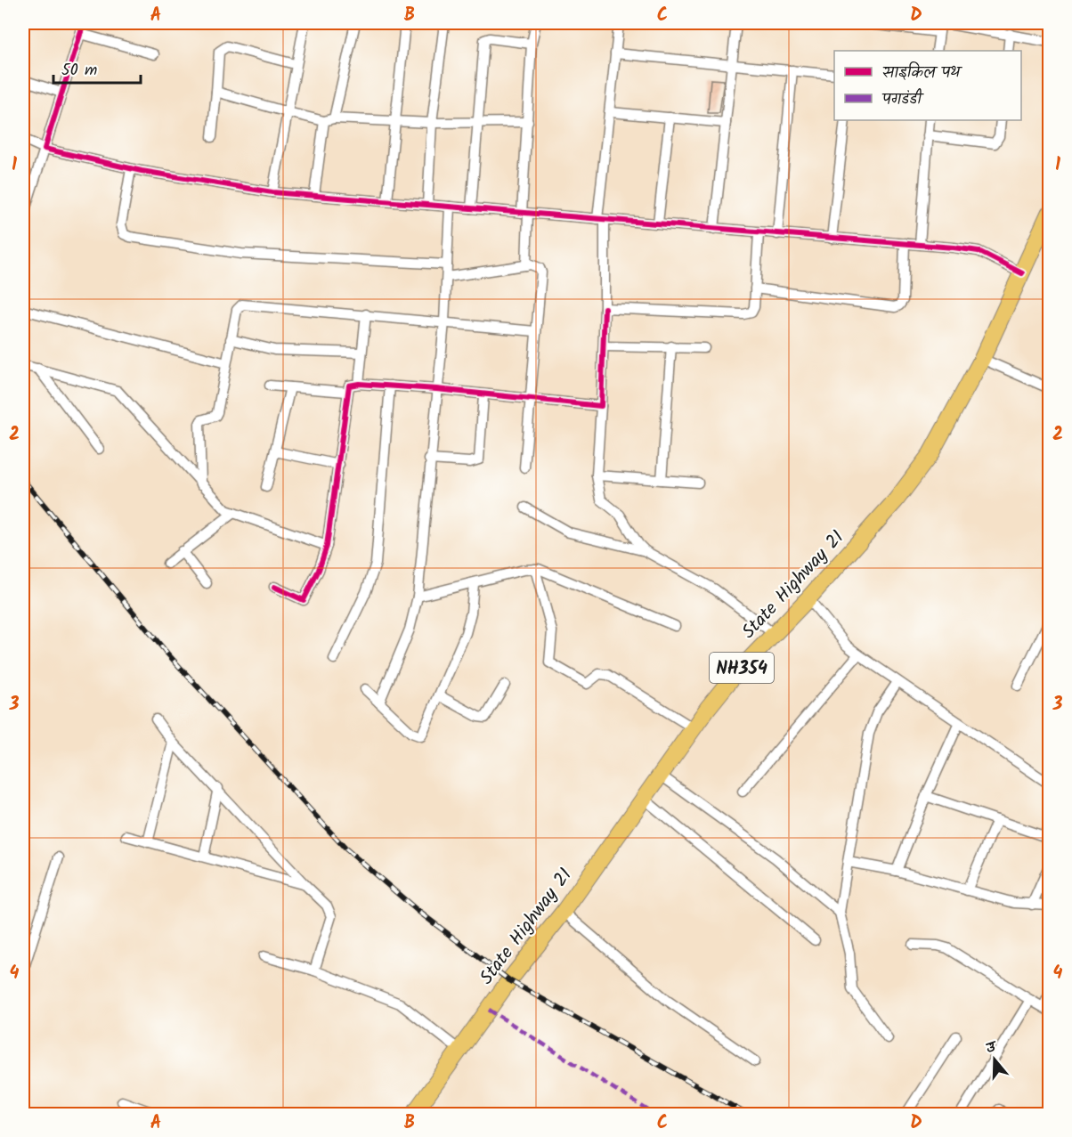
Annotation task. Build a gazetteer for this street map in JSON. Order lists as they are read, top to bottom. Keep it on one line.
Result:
{"streets":{"highway":["State Highway 21","NH354"]},"legend":["साइकिल पथ","पगडंडी"],"scale_bar":"50 m","north":"top","grid":{"columns":["A","B","C","D"],"rows":["1","2","3","4"]}}
